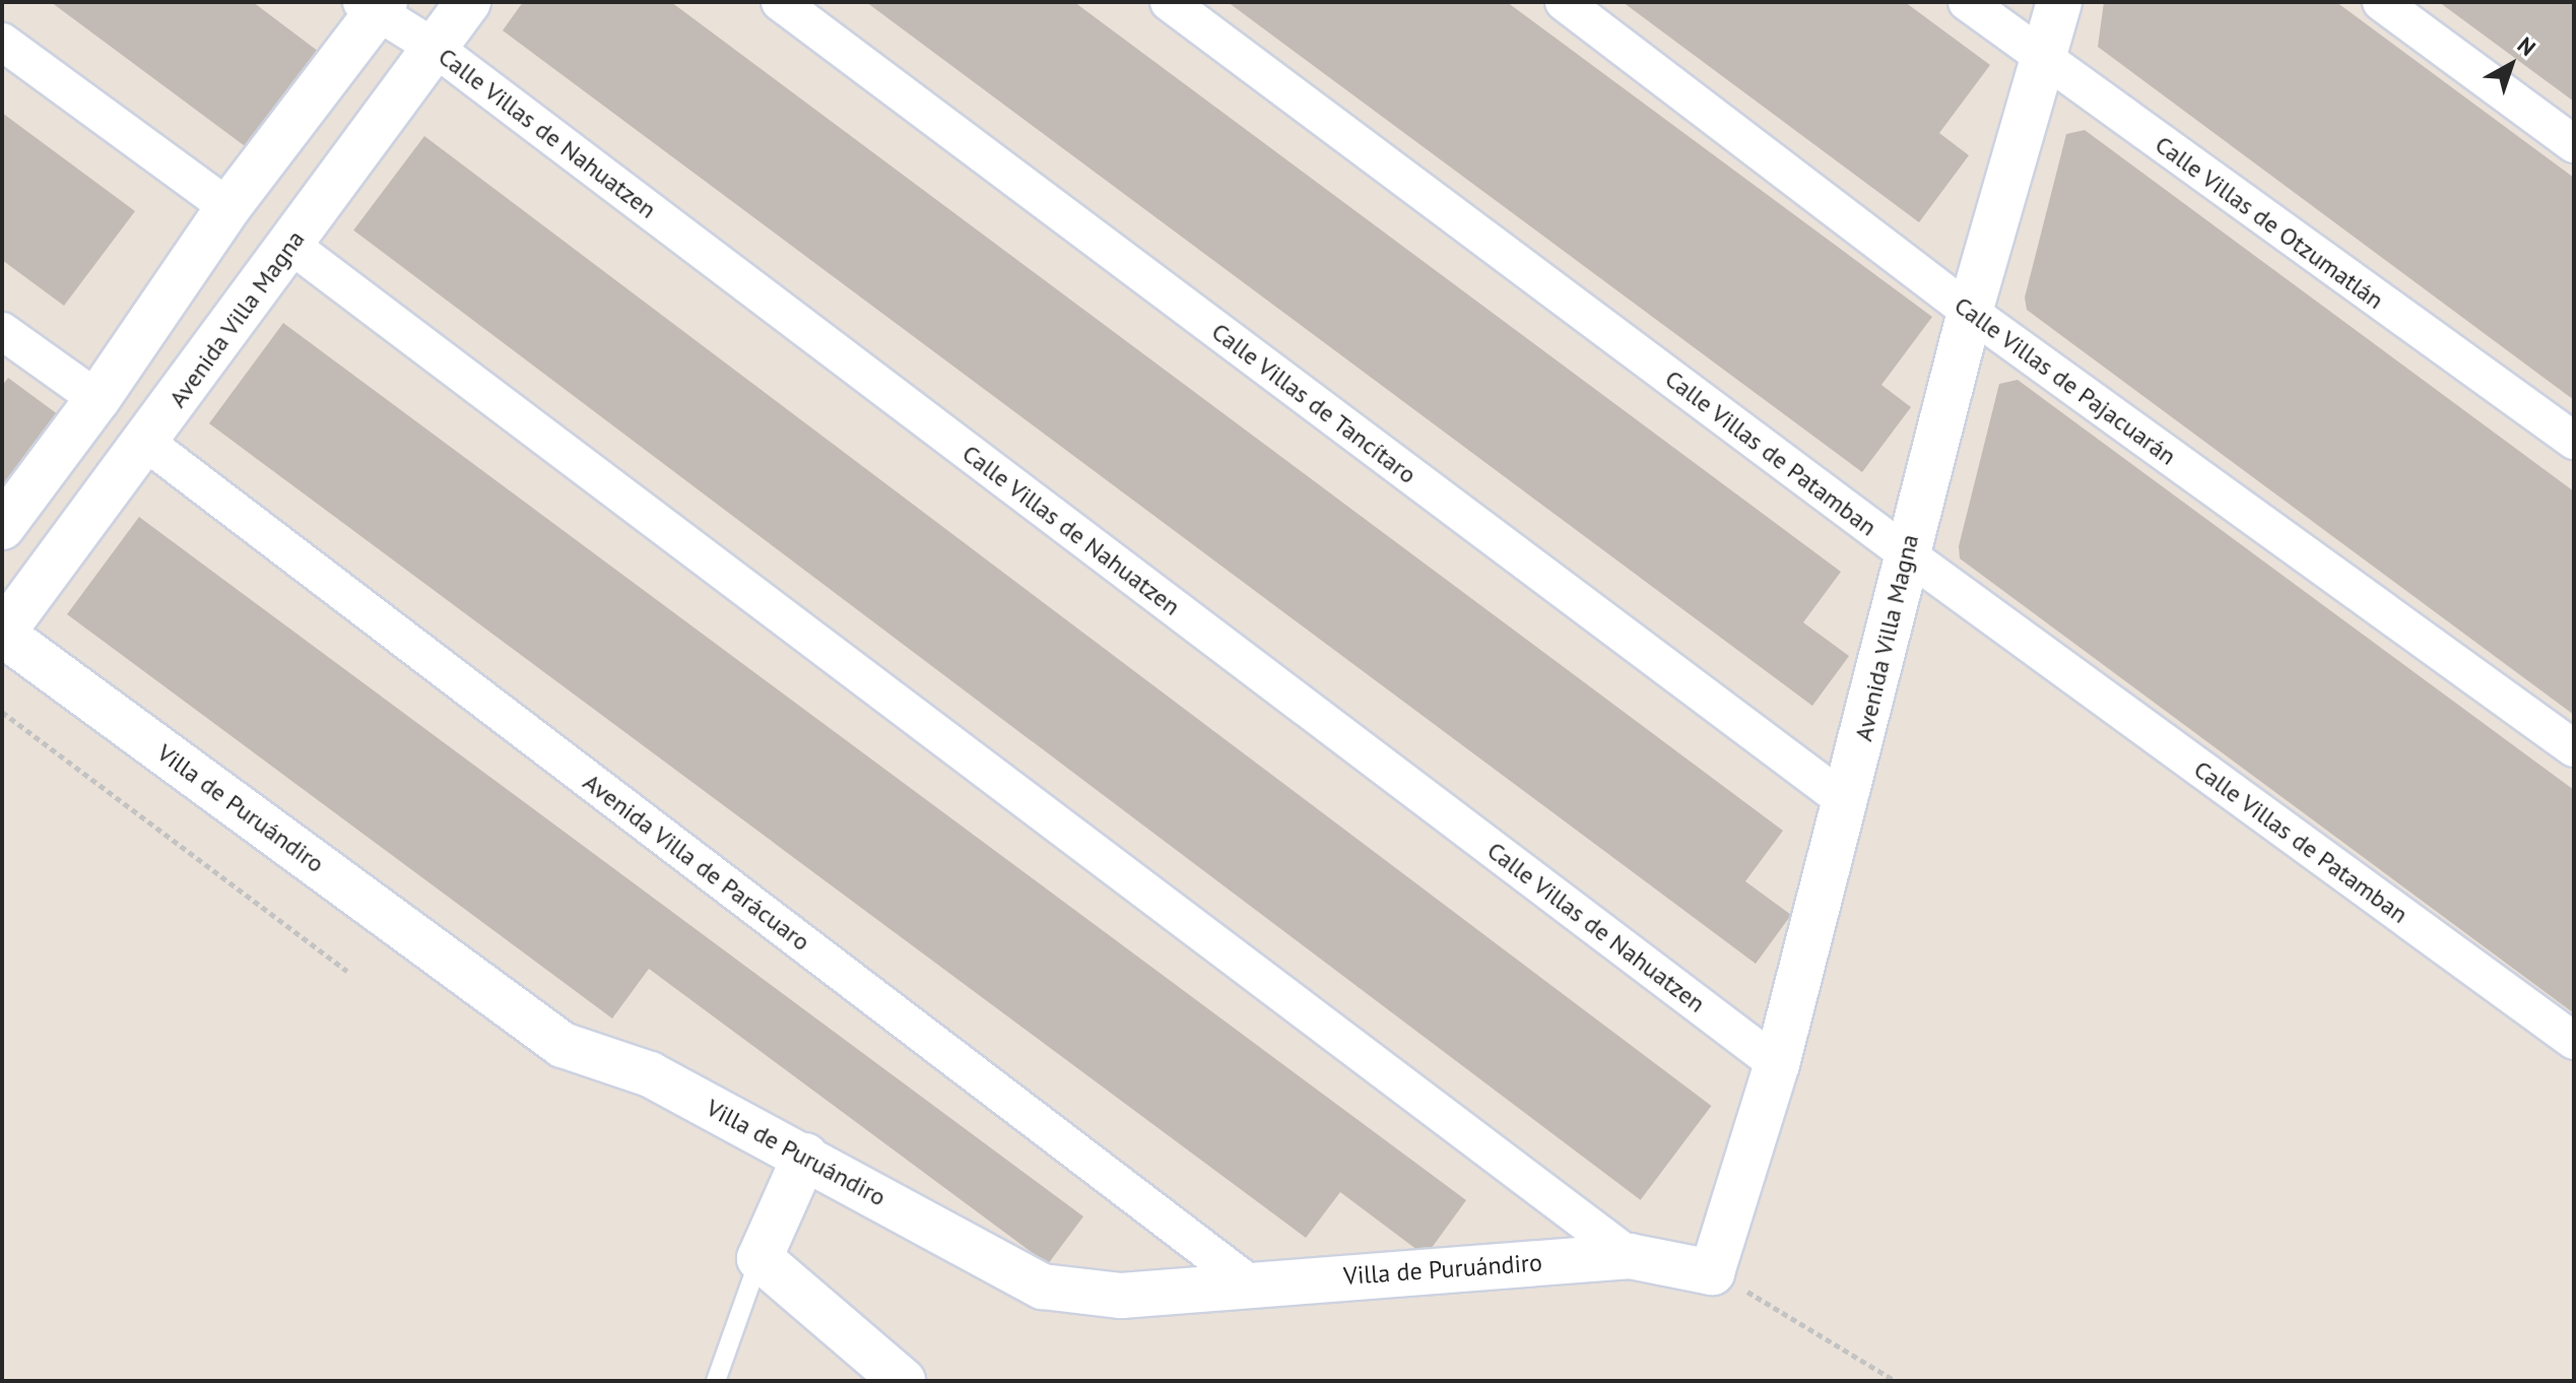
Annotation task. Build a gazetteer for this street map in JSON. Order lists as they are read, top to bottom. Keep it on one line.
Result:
{"streets":{"street":["Calle Villas de Nahuatzen","Calle Villas de Otzumatlán","Avenida Villa Magna","Calle Villas de Pajacuarán","Calle Villas de Tancítaro","Calle Villas de Patamban","Villa de Puruándiro","Avenida Villa de Parácuaro"]},"crossings":[["Calle Villas de Nahuatzen","Avenida Villa Magna"],["Calle Villas de Otzumatlán","Avenida Villa Magna"],["Avenida Villa Magna","Calle Villas de Pajacuarán"],["Avenida Villa Magna","Calle Villas de Tancítaro"],["Avenida Villa Magna","Calle Villas de Patamban"],["Avenida Villa Magna","Villa de Puruándiro"],["Avenida Villa Magna","Avenida Villa de Parácuaro"],["Villa de Puruándiro","Avenida Villa de Parácuaro"]],"north":"top right"}
